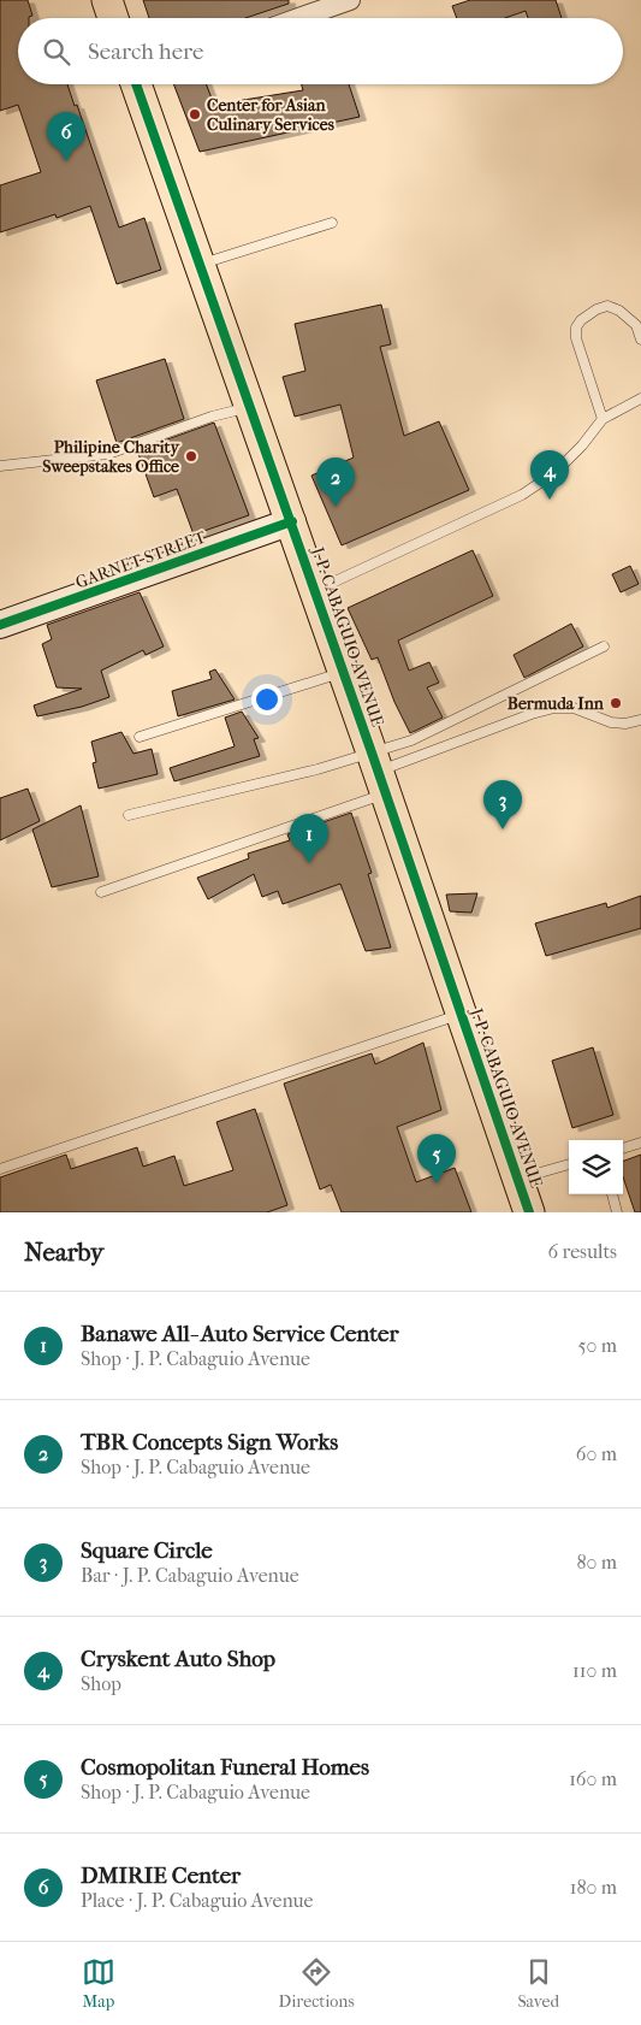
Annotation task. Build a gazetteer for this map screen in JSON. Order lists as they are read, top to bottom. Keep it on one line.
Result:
{"streets":{"main road":["J. P. CABAGUIO AVENUE"],"street":["GARNET STREET"]},"crossings":[["GARNET STREET","J. P. CABAGUIO AVENUE"]],"places":["Center for Asian Culinary Services","Philipine Charity Sweepstakes Office","Bermuda Inn"],"page":{"search":"Search here","pins":["6","4","2","3","1","5"],"heading":["Nearby","6 results"],"list":[{"mark":"1","name":"Banawe All- Auto Service Center","note":"Shop · J. P. Cabaguio Avenue","value":"50 m"},{"mark":"2","name":"TBR Concepts Sign Works","note":"Shop · J. P. Cabaguio Avenue","value":"60 m"},{"mark":"3","name":"Square Circle","note":"Bar · J. P. Cabaguio Avenue","value":"80 m"},{"mark":"4","name":"Cryskent Auto Shop","note":"Shop","value":"110 m"},{"mark":"5","name":"Cosmopolitan Funeral Homes","note":"Shop · J. P. Cabaguio Avenue","value":"160 m"},{"mark":"6","name":"DMIRIE Center","note":"Place · J. P. Cabaguio Avenue","value":"180 m"}],"nav":["Map","Directions","Saved"]}}
